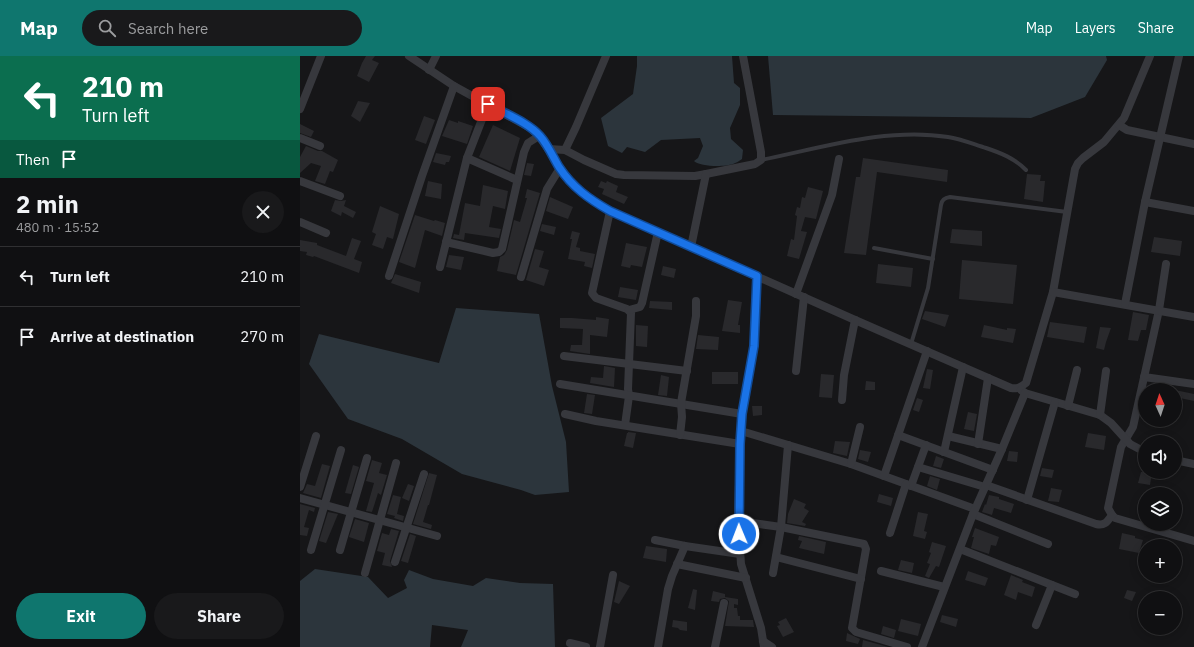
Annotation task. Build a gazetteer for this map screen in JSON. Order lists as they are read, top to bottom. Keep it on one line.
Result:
{"north":"top","page":{"header":"Map","search":"Search here","nav":["Map","Layers","Share"],"turn":["210 m","Turn left"],"then":"Then","heading":["2 min","480 m · 15:52"],"list":[{"name":"Turn left","value":"210 m"},{"name":"Arrive at destination","value":"270 m"}],"map_buttons":["+","−"],"buttons":["Exit","Share"]}}
